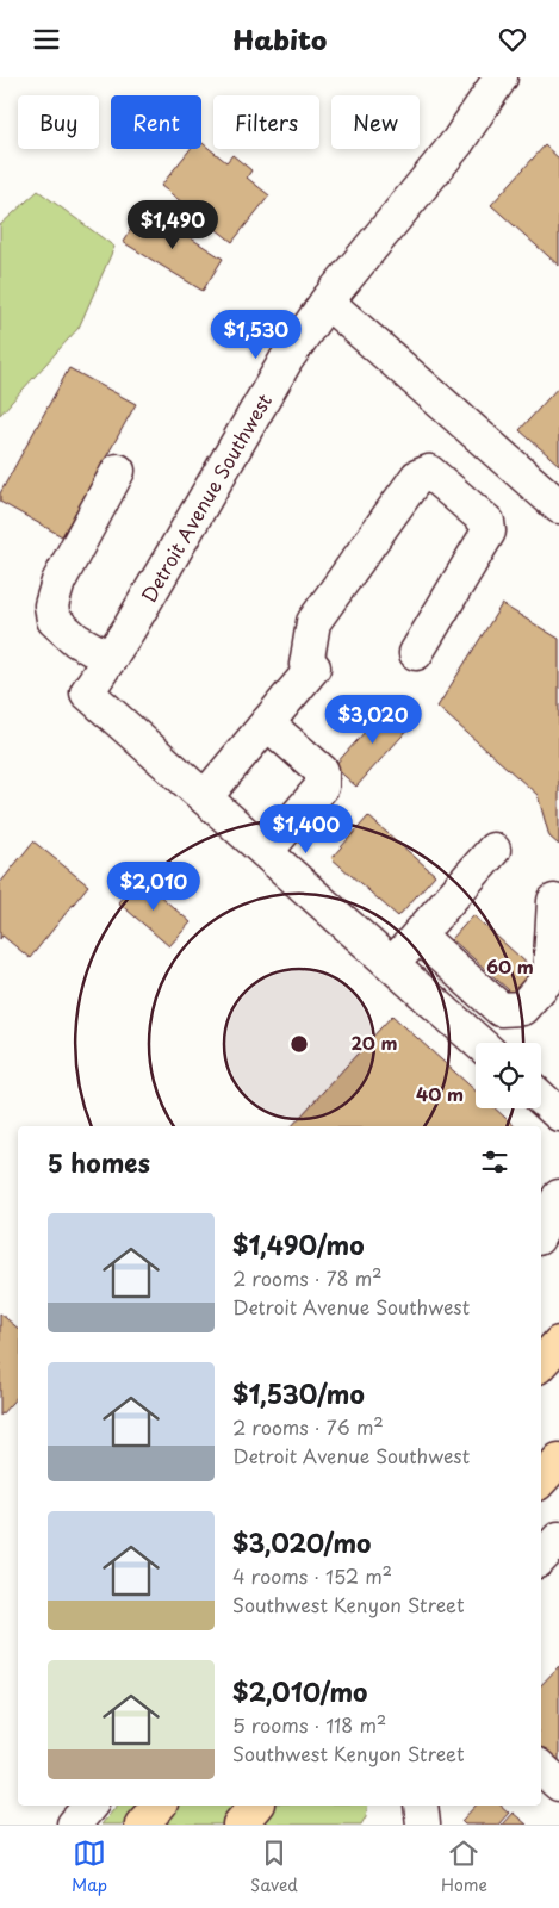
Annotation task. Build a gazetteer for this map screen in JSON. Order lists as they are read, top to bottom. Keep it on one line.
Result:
{"streets":{"street":["Detroit Avenue Southwest"]},"page":{"header":"Habito","chip":["Buy","Rent","Filters","New"],"price":["$1,490","$1,530","$3,020","$1,400","$2,010"],"heading":"5 homes","list":[{"name":"$1,490/mo","note":"2 rooms · 78 m² · Detroit Avenue Southwest"},{"name":"$1,530/mo","note":"2 rooms · 76 m² · Detroit Avenue Southwest"},{"name":"$3,020/mo","note":"4 rooms · 152 m² · Southwest Kenyon Street"},{"name":"$2,010/mo","note":"5 rooms · 118 m² · Southwest Kenyon Street"}],"tabs":["Map","Saved","Home"]},"rings":["60 m","20 m","40 m"]}
